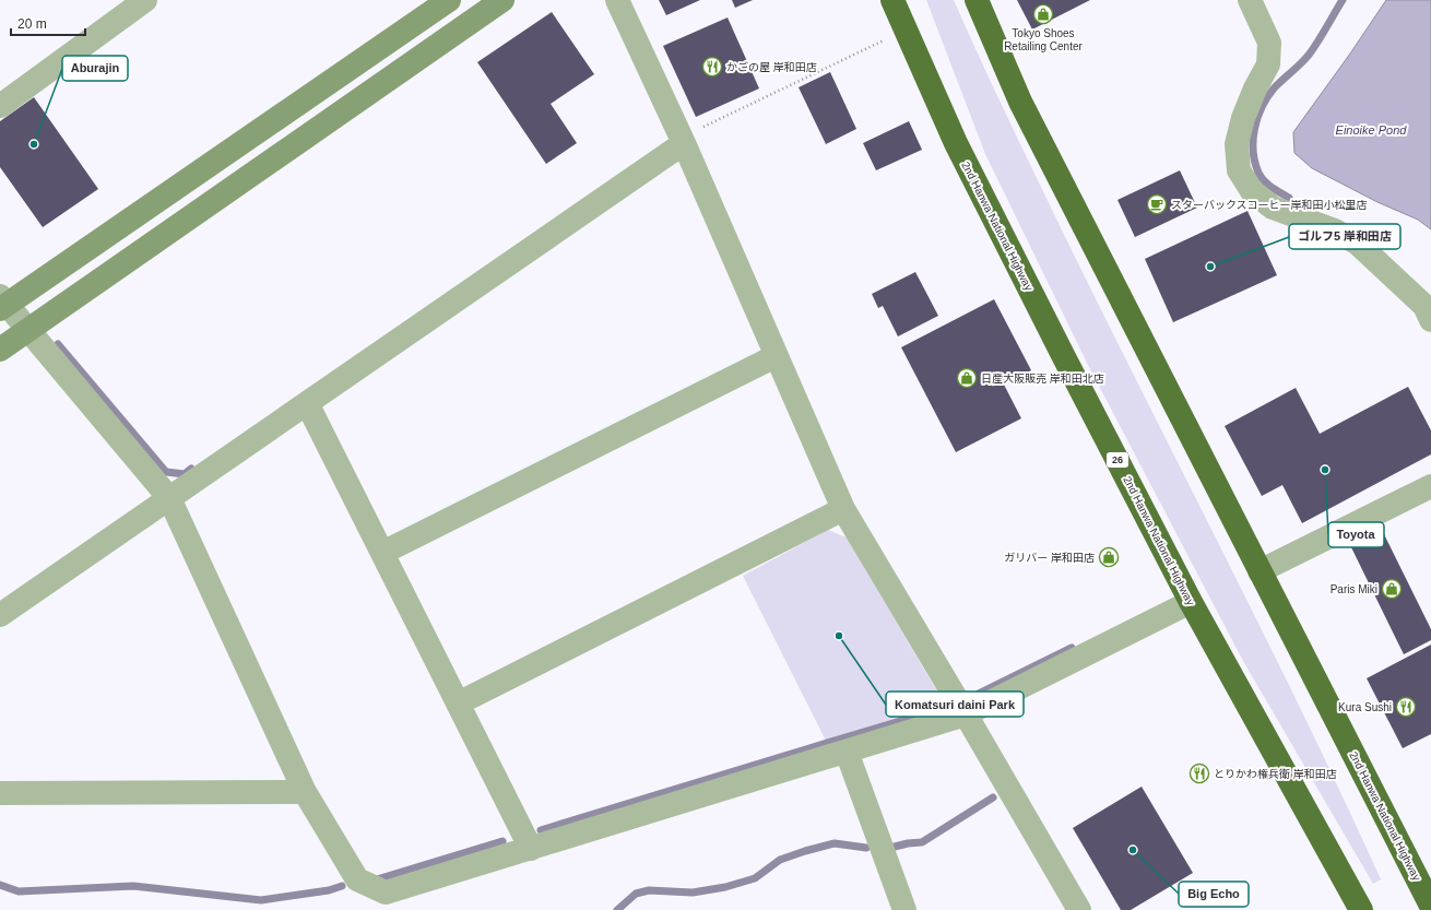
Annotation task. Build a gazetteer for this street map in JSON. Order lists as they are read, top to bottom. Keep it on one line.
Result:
{"streets":{"highway":["2nd Hanwa National Highway","26"]},"water":["Einoike Pond"],"places":{"shop":["Tokyo Shoes Retailing Center","日産大阪販売 岸和田北店","ガリバー 岸和田店","Paris Miki"],"restaurant":["かごの屋 岸和田店","Kura Sushi","とりかわ権兵衛 岸和田店"],"other":["Aburajin","ゴルフ5 岸和田店","Toyota","Komatsuri daini Park","Big Echo"],"cafe":["スターバックスコーヒー岸和田小松里店"]},"scale_bar":"20 m"}
